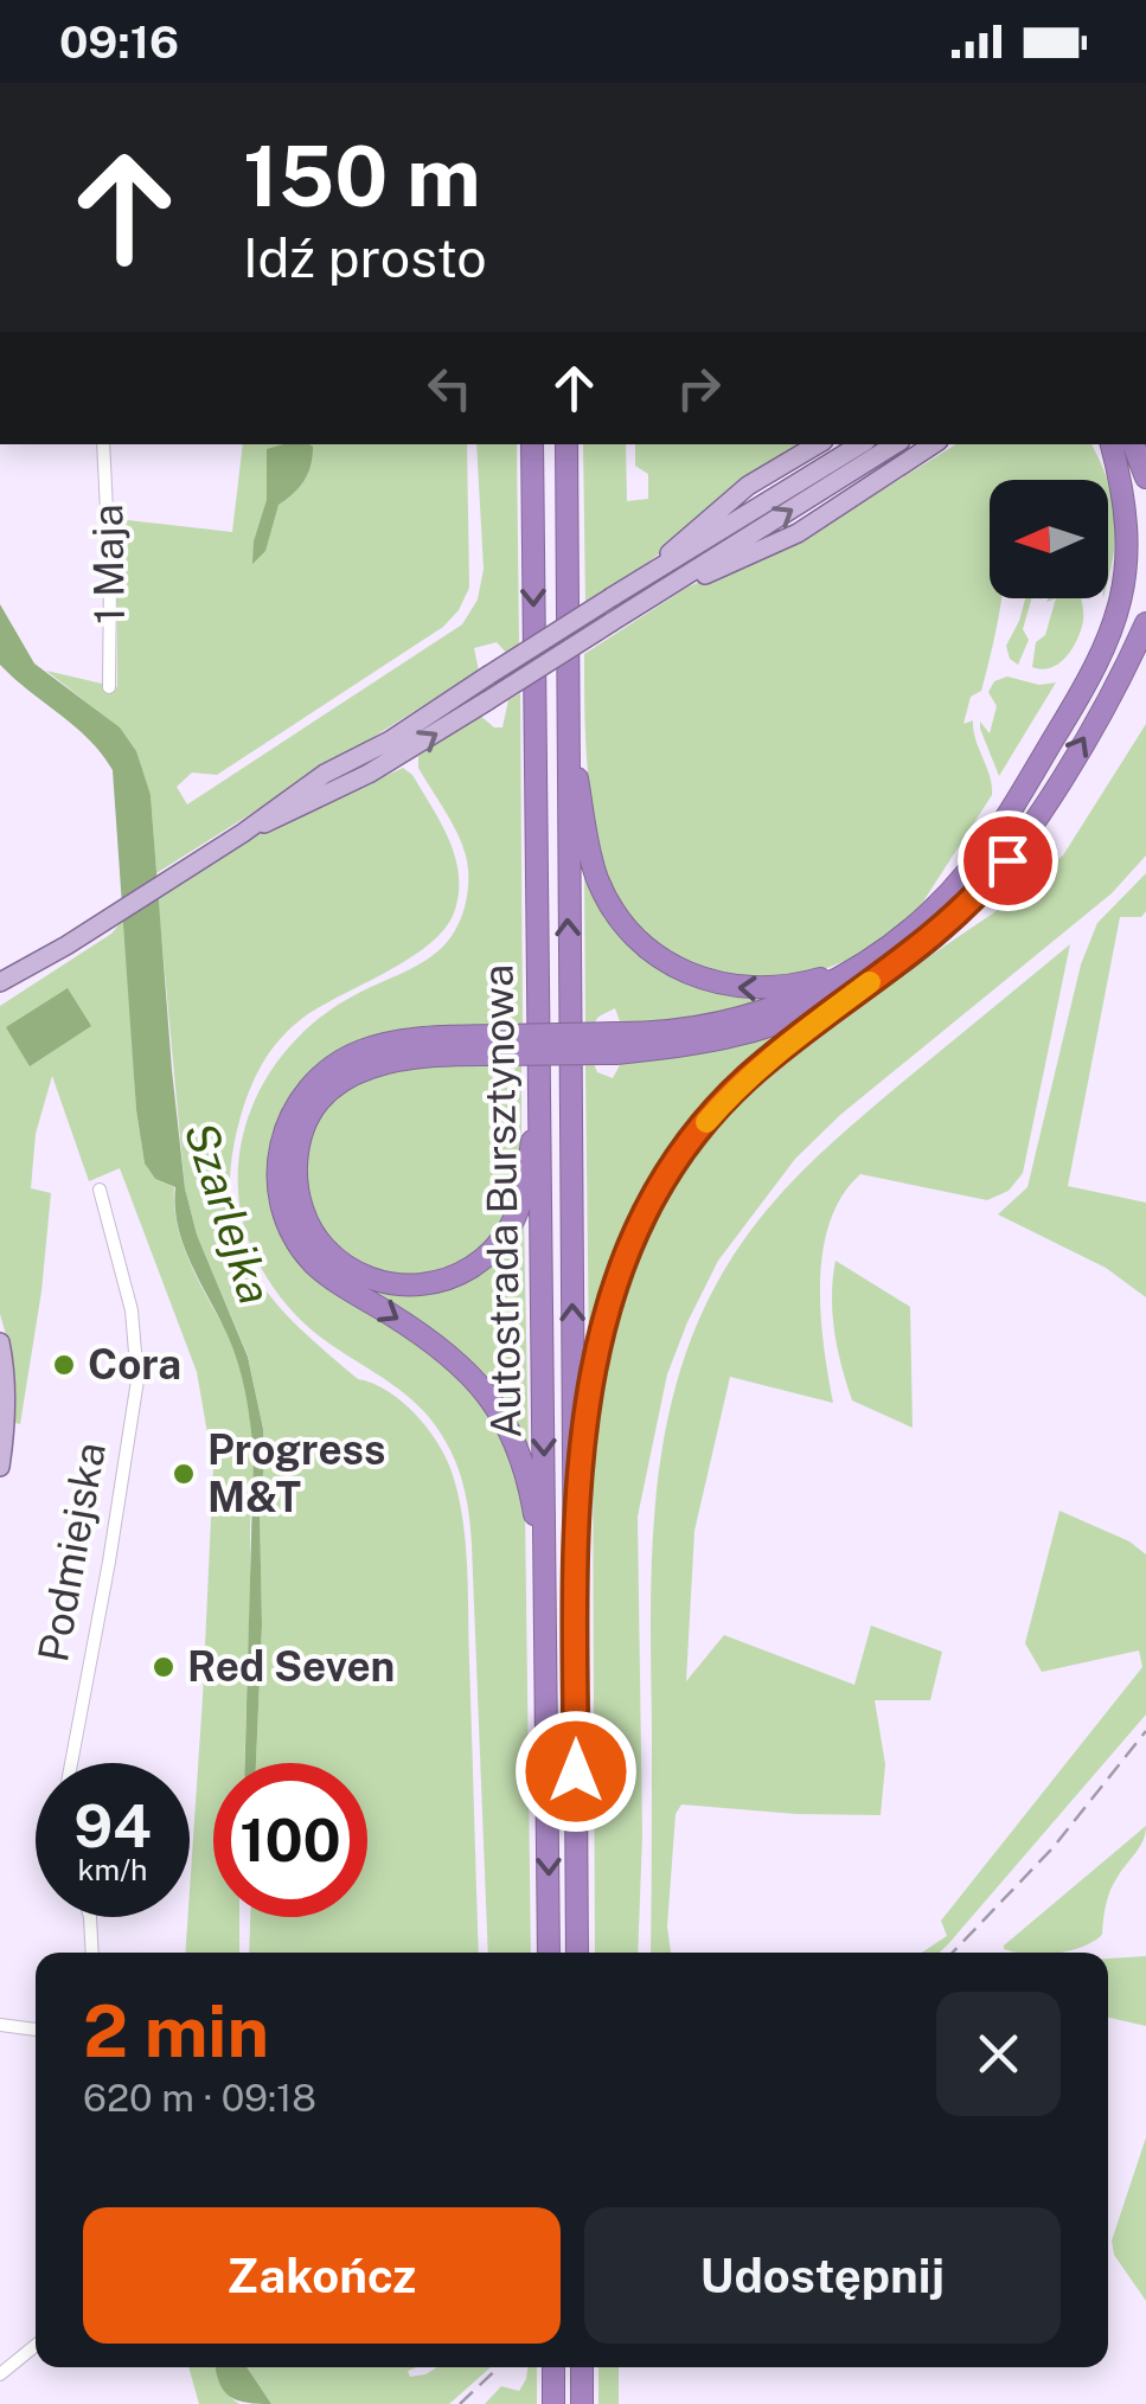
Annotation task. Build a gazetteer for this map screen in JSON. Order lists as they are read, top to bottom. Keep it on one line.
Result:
{"streets":{"highway":["Autostrada Bursztynowa"],"main road":["Podmiejska"],"street":["1 Maja"]},"water":["Szarlejka"],"places":["Cora","Progress M&T","Red Seven"],"north":"left","page":{"status":"09:16","turn":["150 m","Idź prosto"],"speed":"94 km/h","limit":"100","heading":["2 min","620 m · 09:18"],"buttons":["Zakończ","Udostępnij"]}}
